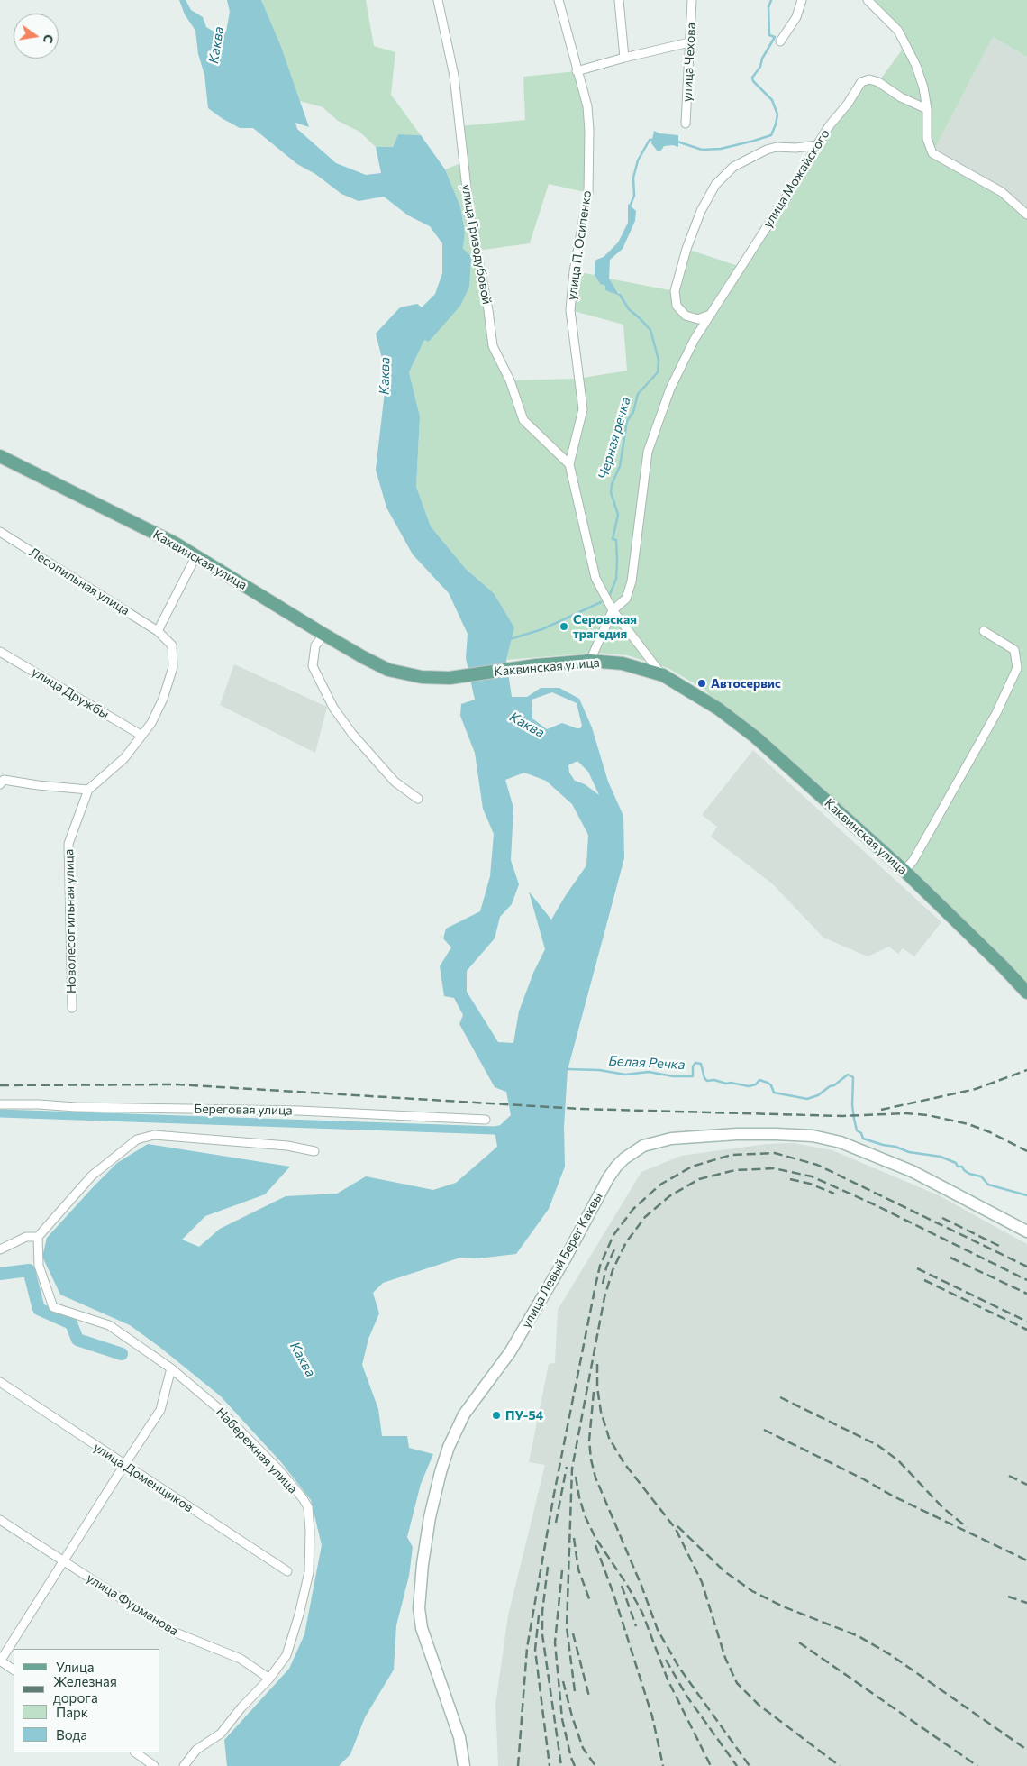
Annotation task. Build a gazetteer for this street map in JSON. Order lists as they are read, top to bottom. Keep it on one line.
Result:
{"streets":{"main road":["Каквинская улица","улица Левый Берег Каквы"],"street":["улица Чехова","улица Можайского","улица Гризодубовой","улица П. Осипенко","Лесопильная улица","улица Дружбы","Новолесопильная улица","Береговая улица","Набережная улица","улица Доменщиков","улица Фурманова"]},"crossings":[["улица Можайского","Каквинская улица"],["улица Гризодубовой","улица П. Осипенко"],["Лесопильная улица","Новолесопильная улица"],["улица Дружбы","Новолесопильная улица"],["Набережная улица","улица Фурманова"]],"water":["Каква","Черная речка","Белая Речка"],"places":["Серовская трагедия","Автосервис","ПУ-54"],"legend":["Улица","Железная дорога","Парк","Вода"],"north":"right"}
